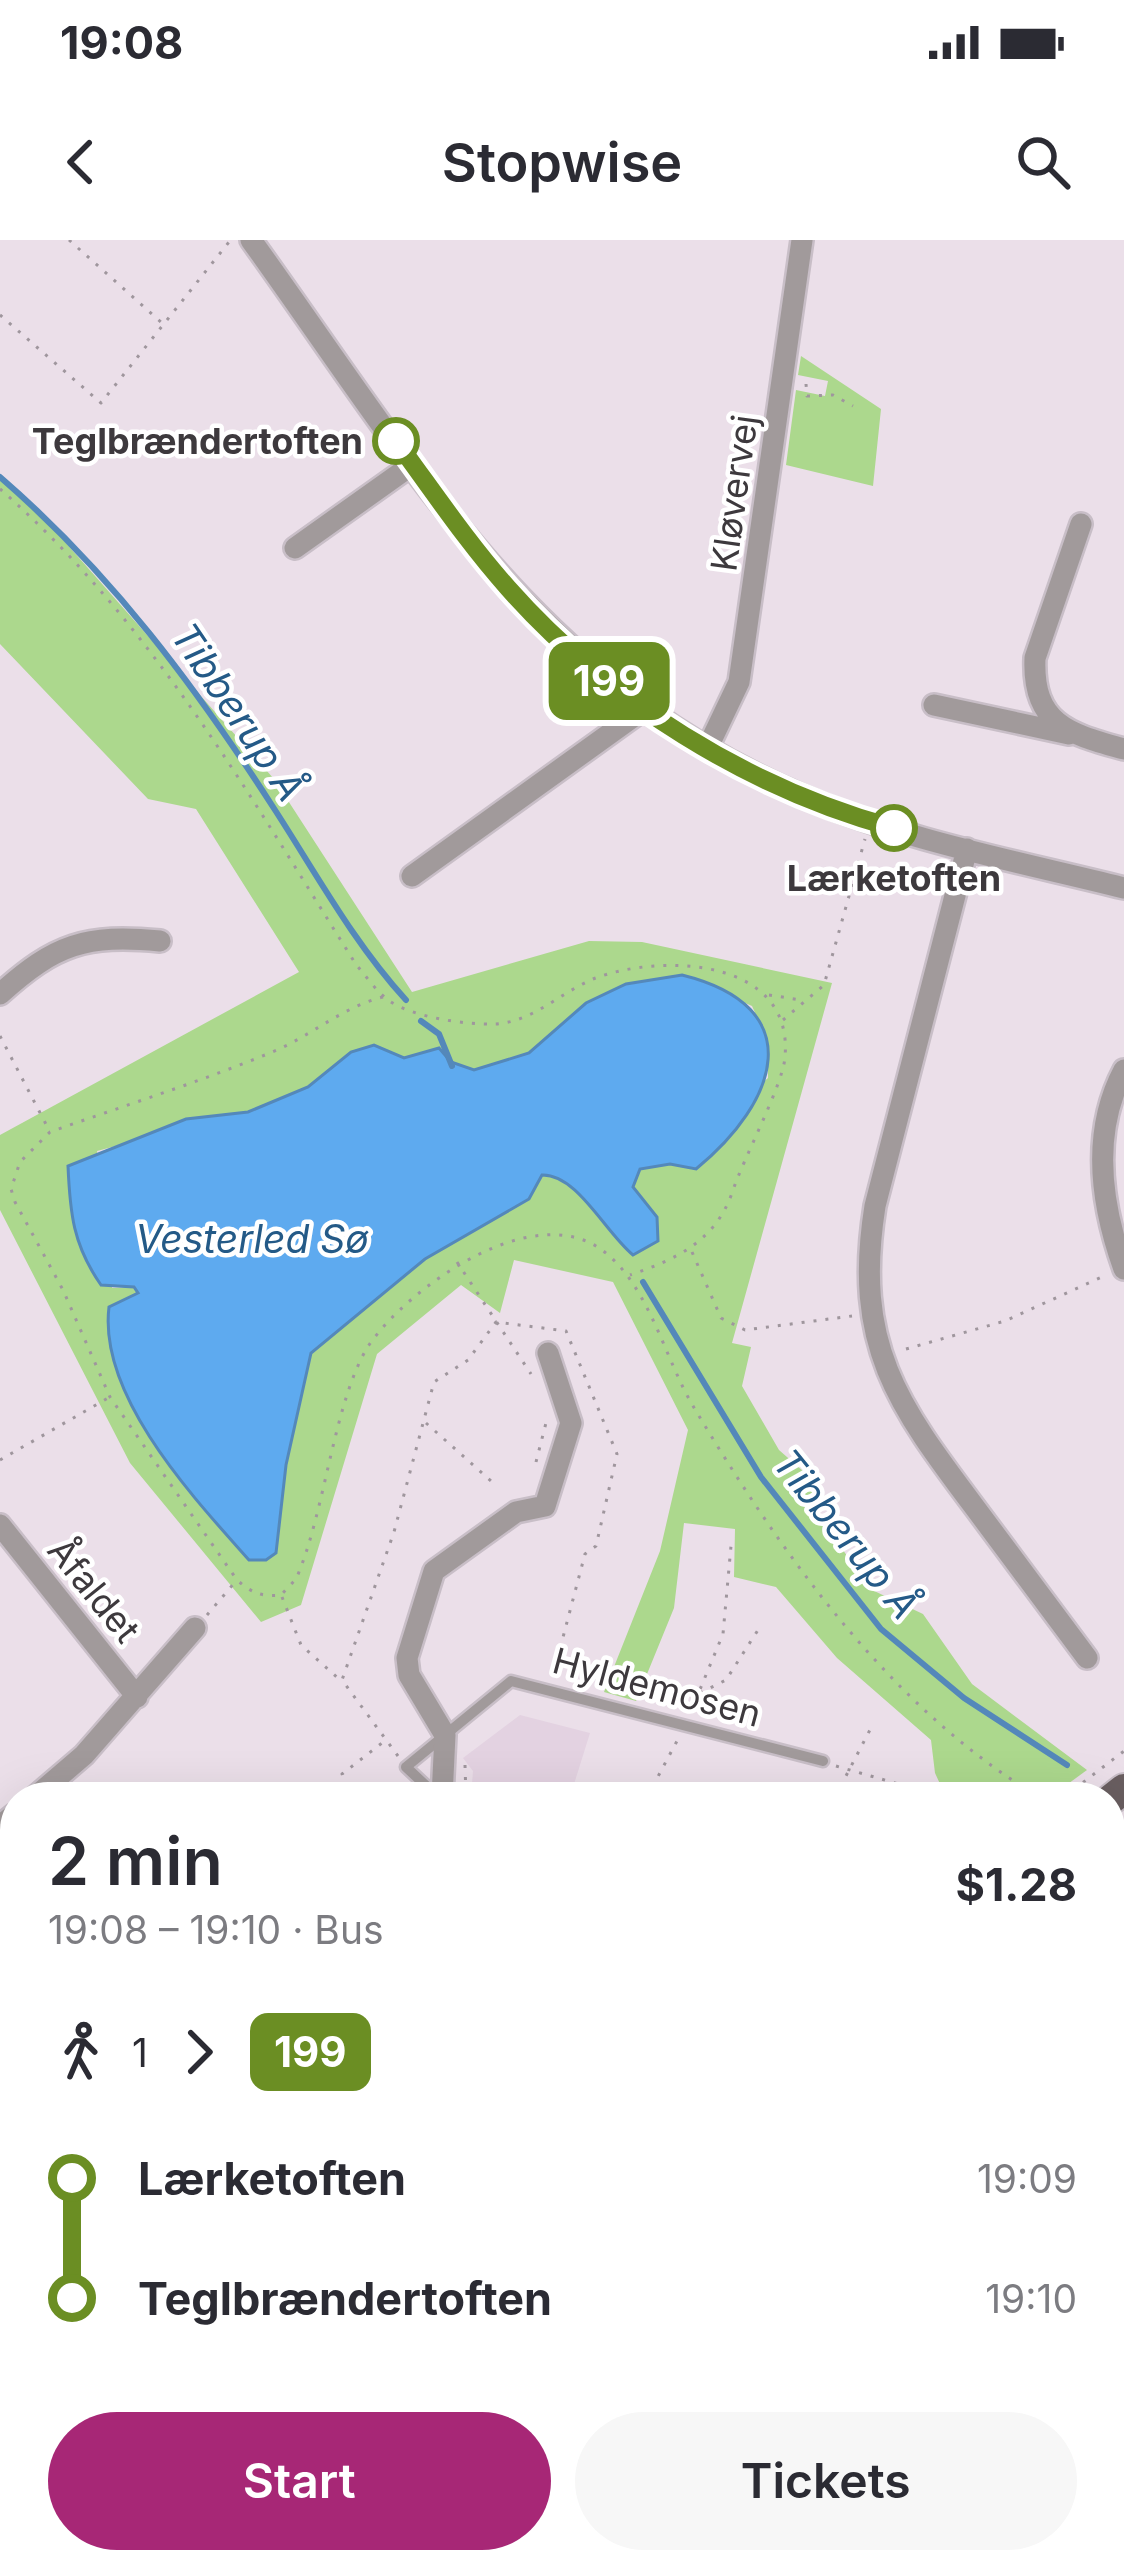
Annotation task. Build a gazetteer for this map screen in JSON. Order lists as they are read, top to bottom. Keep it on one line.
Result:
{"streets":{"street":["Kløvervej","Åfaldet"],"lane":["Hyldemosen"]},"water":["Tibberup Å","Vesterled Sø"],"places":["Teglbrændertoften","Lærketoften"],"lines":["bus line 199"],"page":{"status":"19:08","header":"Stopwise","on_map":"199","heading":["2 min","19:08 – 19:10 · Bus","$1.28"],"legs":["1","199"],"list":[{"name":"Lærketoften","value":"19:09"},{"name":"Teglbrændertoften","value":"19:10"}],"buttons":["Start","Tickets"]}}
